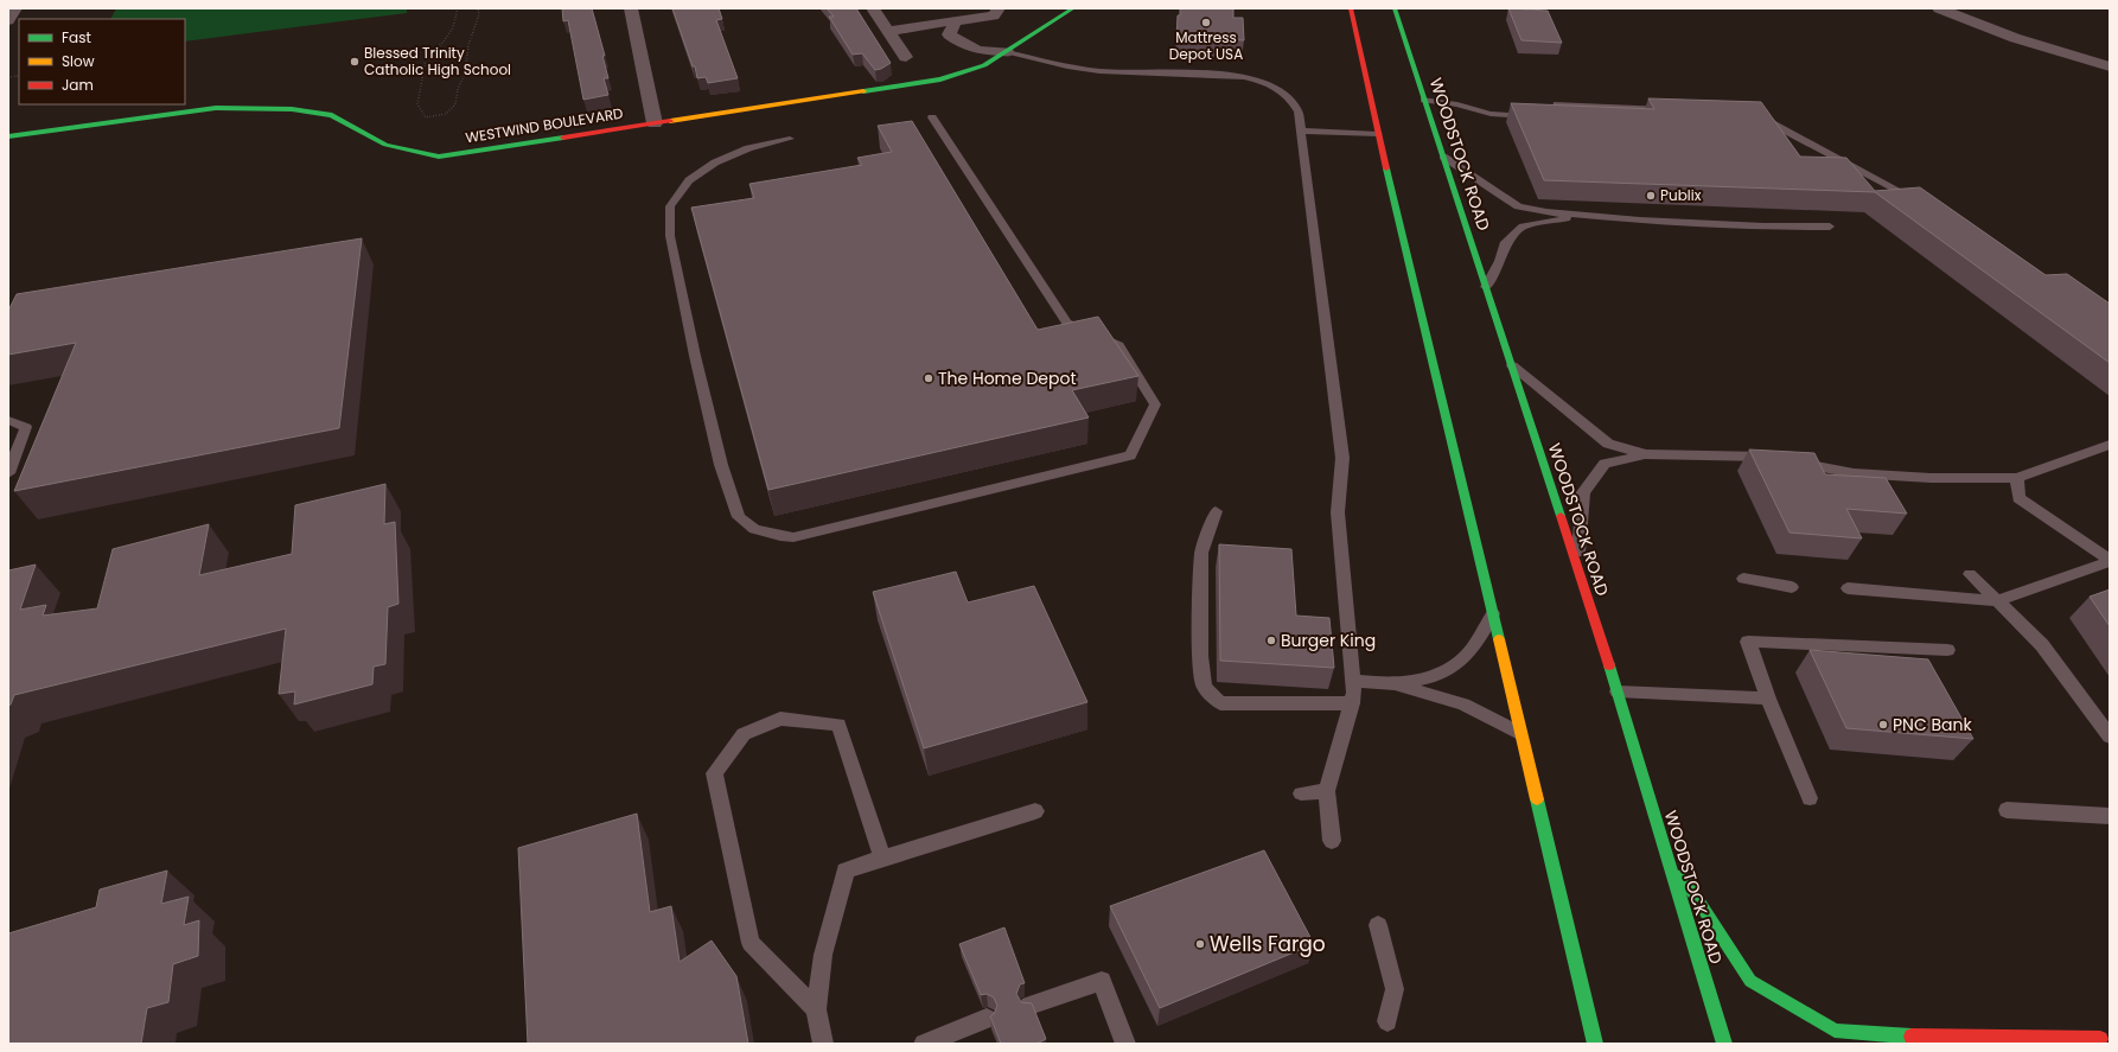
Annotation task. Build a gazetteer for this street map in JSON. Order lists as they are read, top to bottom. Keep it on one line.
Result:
{"streets":{"main road":["WESTWIND BOULEVARD","WOODSTOCK ROAD"]},"places":["Mattress Depot USA","Blessed Trinity Catholic High School","Publix","The Home Depot","Burger King","PNC Bank","Wells Fargo"],"legend":["Fast","Slow","Jam"]}
